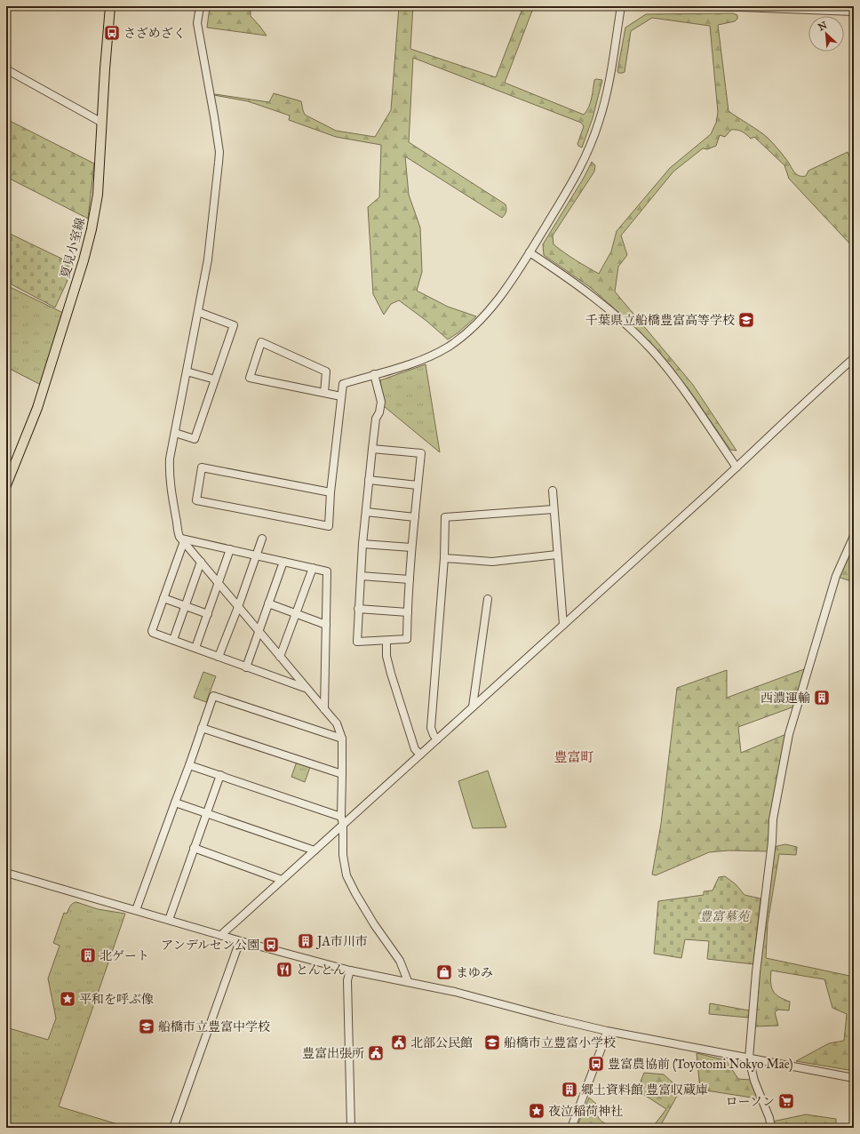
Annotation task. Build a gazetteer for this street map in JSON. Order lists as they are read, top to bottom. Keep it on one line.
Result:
{"streets":{"main road":["夏見小室線"]},"districts":["豊富町"],"parks":["豊富墓苑"],"places":{"bus stop":["さざめざく","アンデルセン公園","豊富農協前 (Toyotomi Nokyo Mae)"],"school or university":["千葉県立船橋豊富高等学校","船橋市立豊富中学校","船橋市立豊富小学校"],"building":["西濃運輸","JA市川市","北ゲート","郷土資料館 豊富収蔵庫"],"restaurant":["とんとん"],"shop":["まゆみ"],"place":["平和を呼ぶ像","夜泣稲荷神社"],"public building":["北部公民館","豊富出張所"],"supermarket":["ローソン"]},"north":"top left"}
